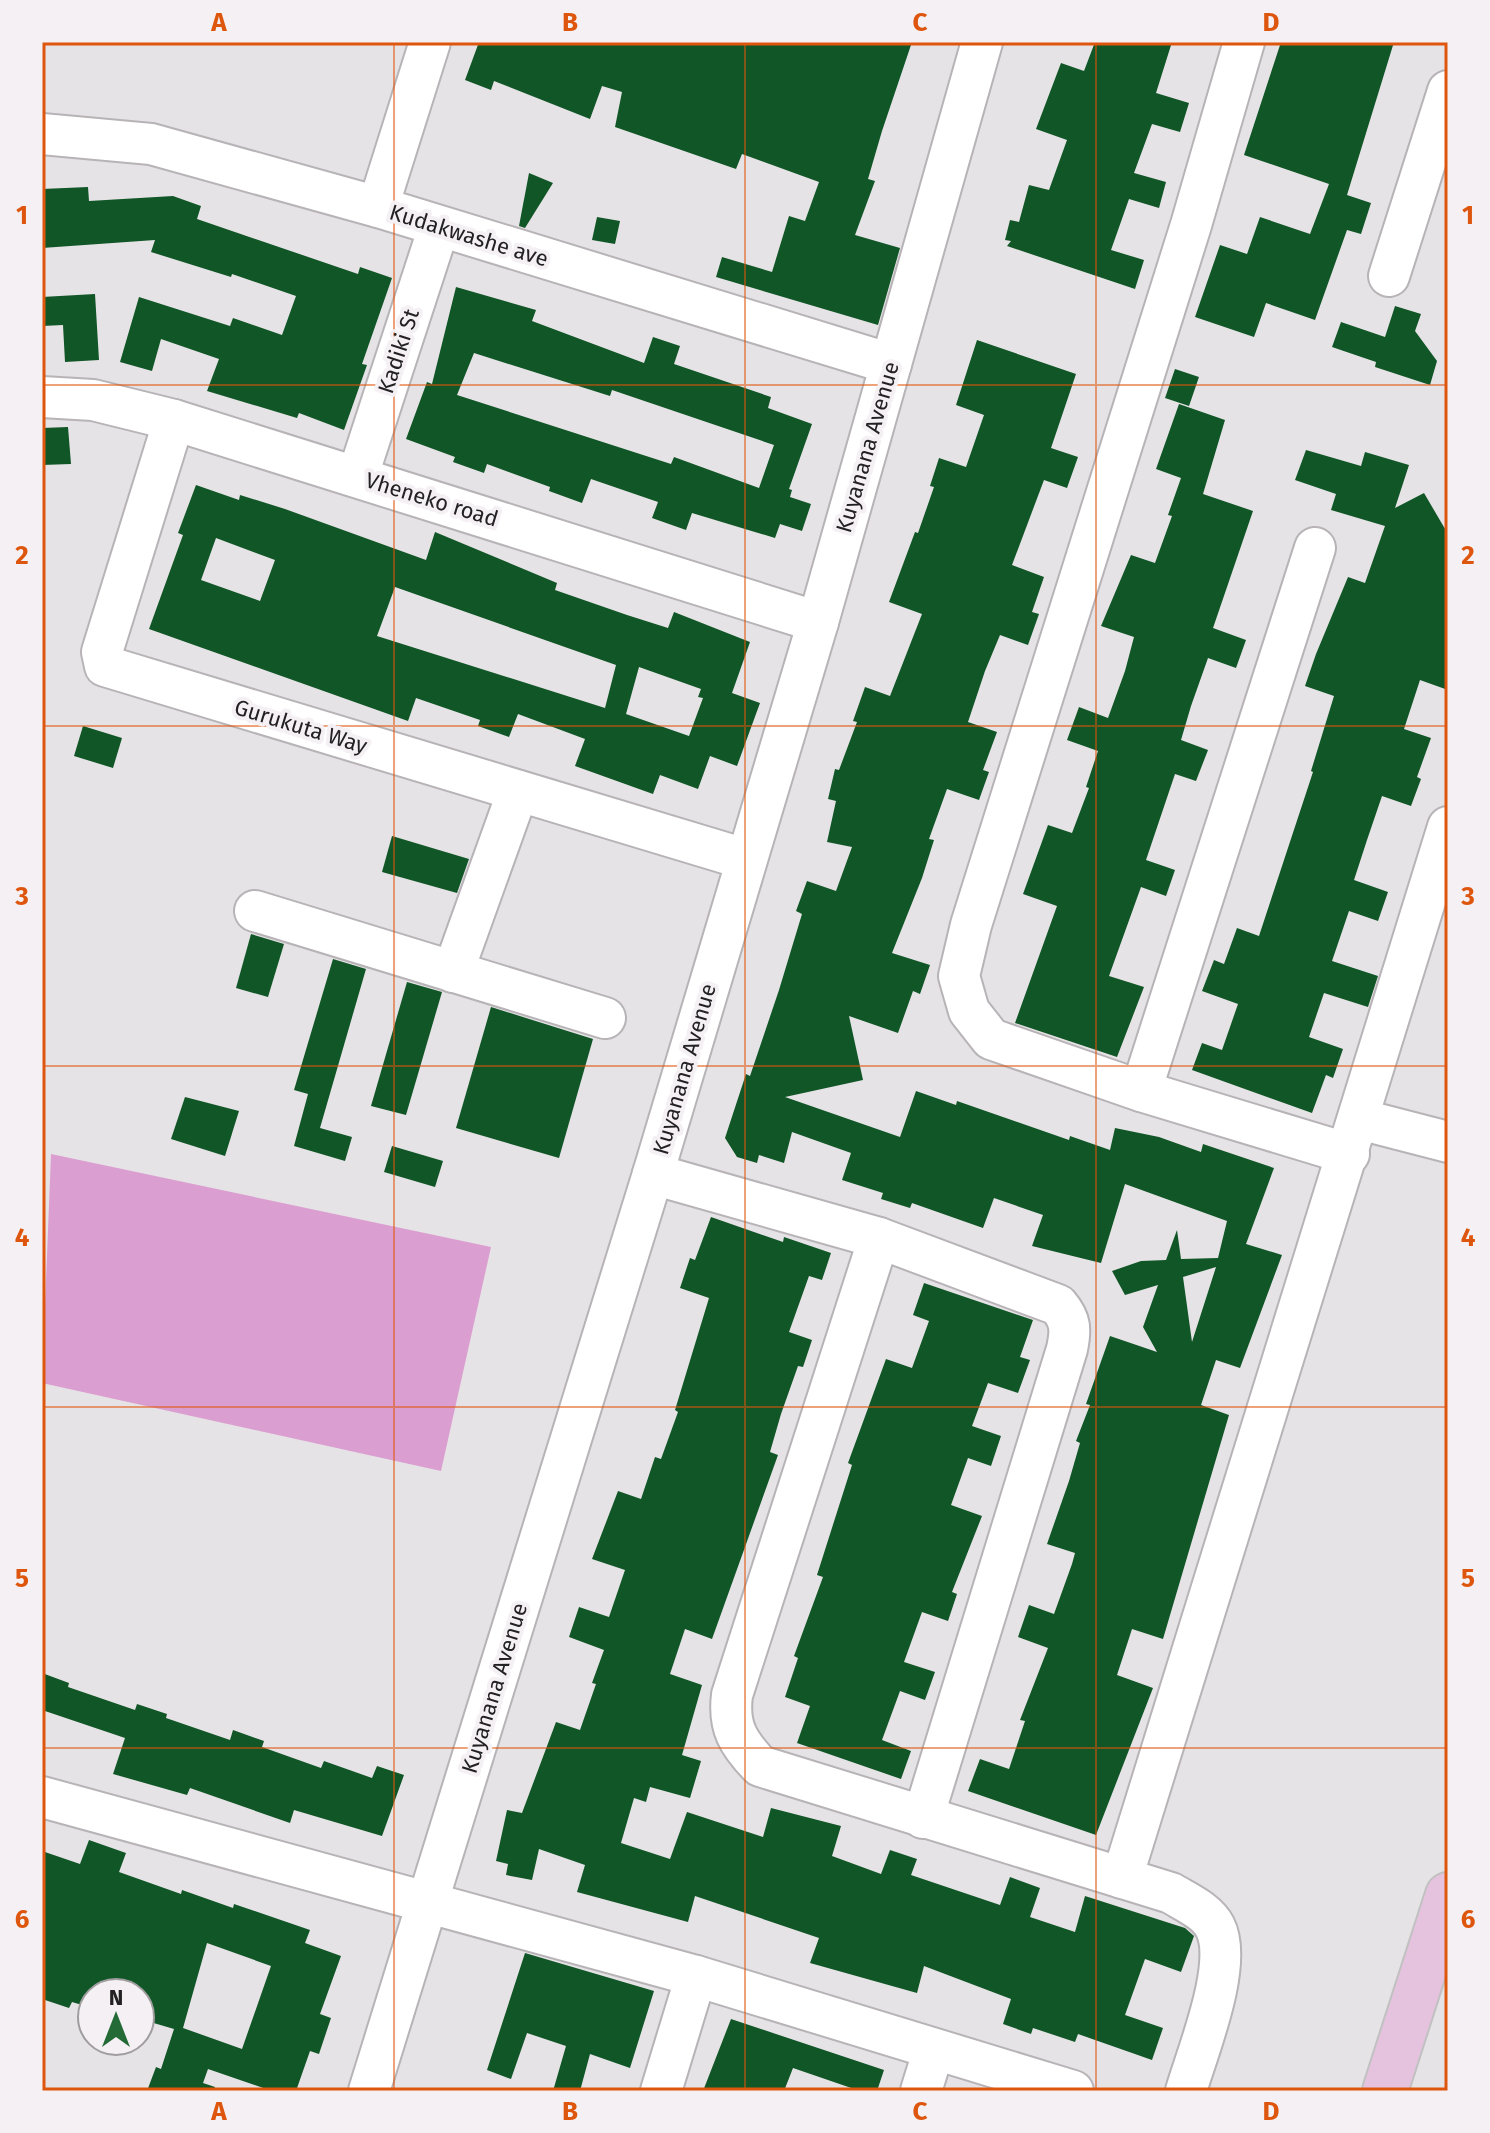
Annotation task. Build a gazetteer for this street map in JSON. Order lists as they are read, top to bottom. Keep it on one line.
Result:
{"streets":{"street":["Kudakwashe ave","Kadiki St","Kuyanana Avenue","Vheneko road","Gurukuta Way"]},"crossings":[["Kudakwashe ave","Kadiki St"],["Kudakwashe ave","Kuyanana Avenue"],["Kadiki St","Vheneko road"],["Kuyanana Avenue","Vheneko road"],["Kuyanana Avenue","Gurukuta Way"],["Vheneko road","Gurukuta Way"]],"north":"top","grid":{"columns":["A","B","C","D"],"rows":["1","2","3","4","5","6"]}}
